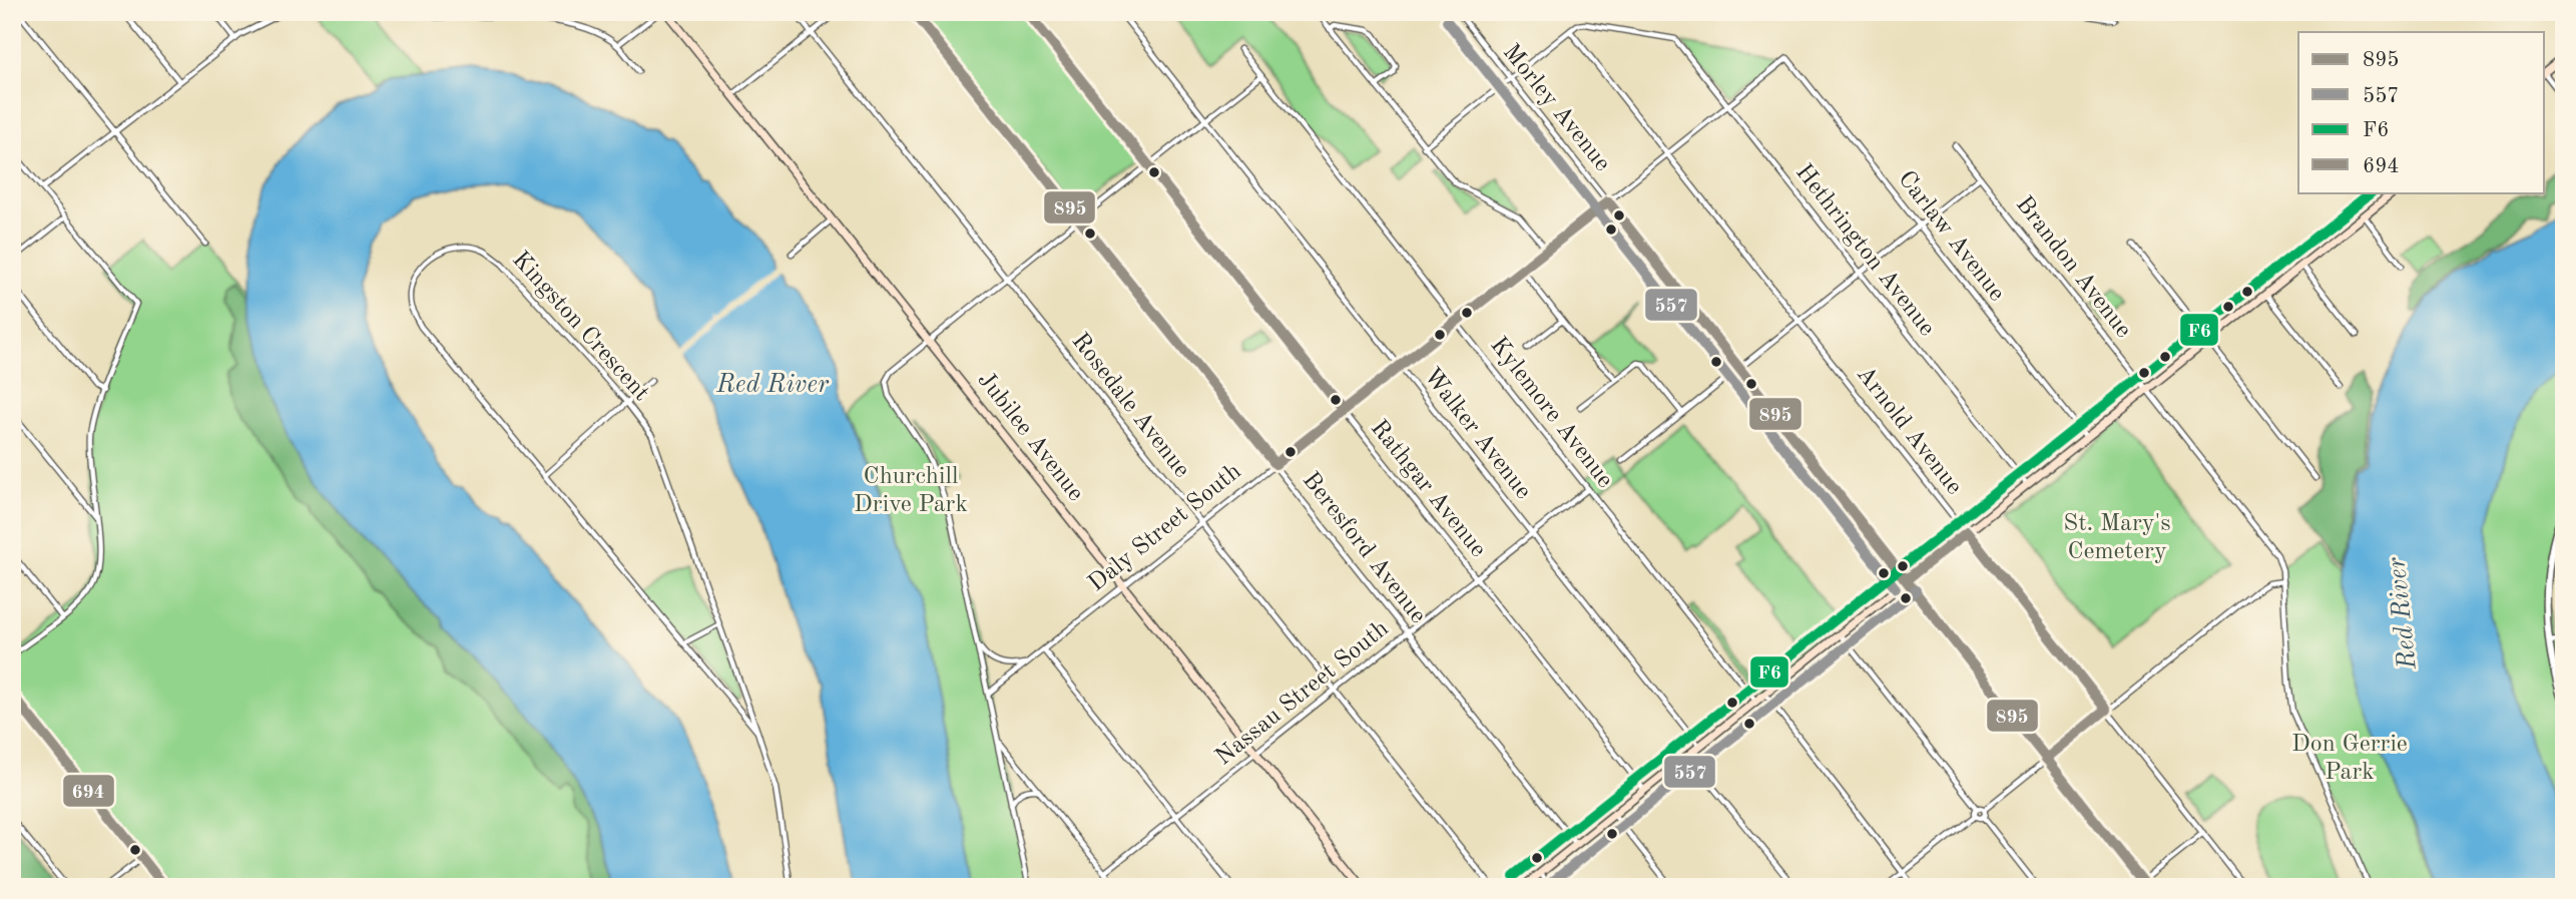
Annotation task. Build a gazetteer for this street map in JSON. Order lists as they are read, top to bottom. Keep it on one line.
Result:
{"streets":{"main road":["Jubilee Avenue"],"street":["Morley Avenue","Carlaw Avenue","Hethrington Avenue","Brandon Avenue","Kingston Crescent","Rosedale Avenue","Kylemore Avenue","Arnold Avenue","Walker Avenue","Rathgar Avenue","Daly Street South","Beresford Avenue","Nassau Street South"]},"crossings":[["Morley Avenue","Daly Street South"],["Carlaw Avenue","Daly Street South"],["Hethrington Avenue","Arnold Avenue"],["Hethrington Avenue","Daly Street South"],["Rosedale Avenue","Daly Street South"],["Rosedale Avenue","Nassau Street South"],["Kylemore Avenue","Daly Street South"],["Kylemore Avenue","Nassau Street South"],["Arnold Avenue","Daly Street South"],["Walker Avenue","Daly Street South"],["Walker Avenue","Nassau Street South"],["Jubilee Avenue","Daly Street South"],["Jubilee Avenue","Nassau Street South"],["Rathgar Avenue","Daly Street South"],["Rathgar Avenue","Nassau Street South"],["Daly Street South","Beresford Avenue"],["Beresford Avenue","Nassau Street South"]],"water":["Red River"],"parks":["Churchill Drive Park","St. Mary's Cemetery","Don Gerrie Park"],"lines":["transit line 895","transit line 557","transit line F6","transit line 694"],"legend":["895","557","F6","694"]}
